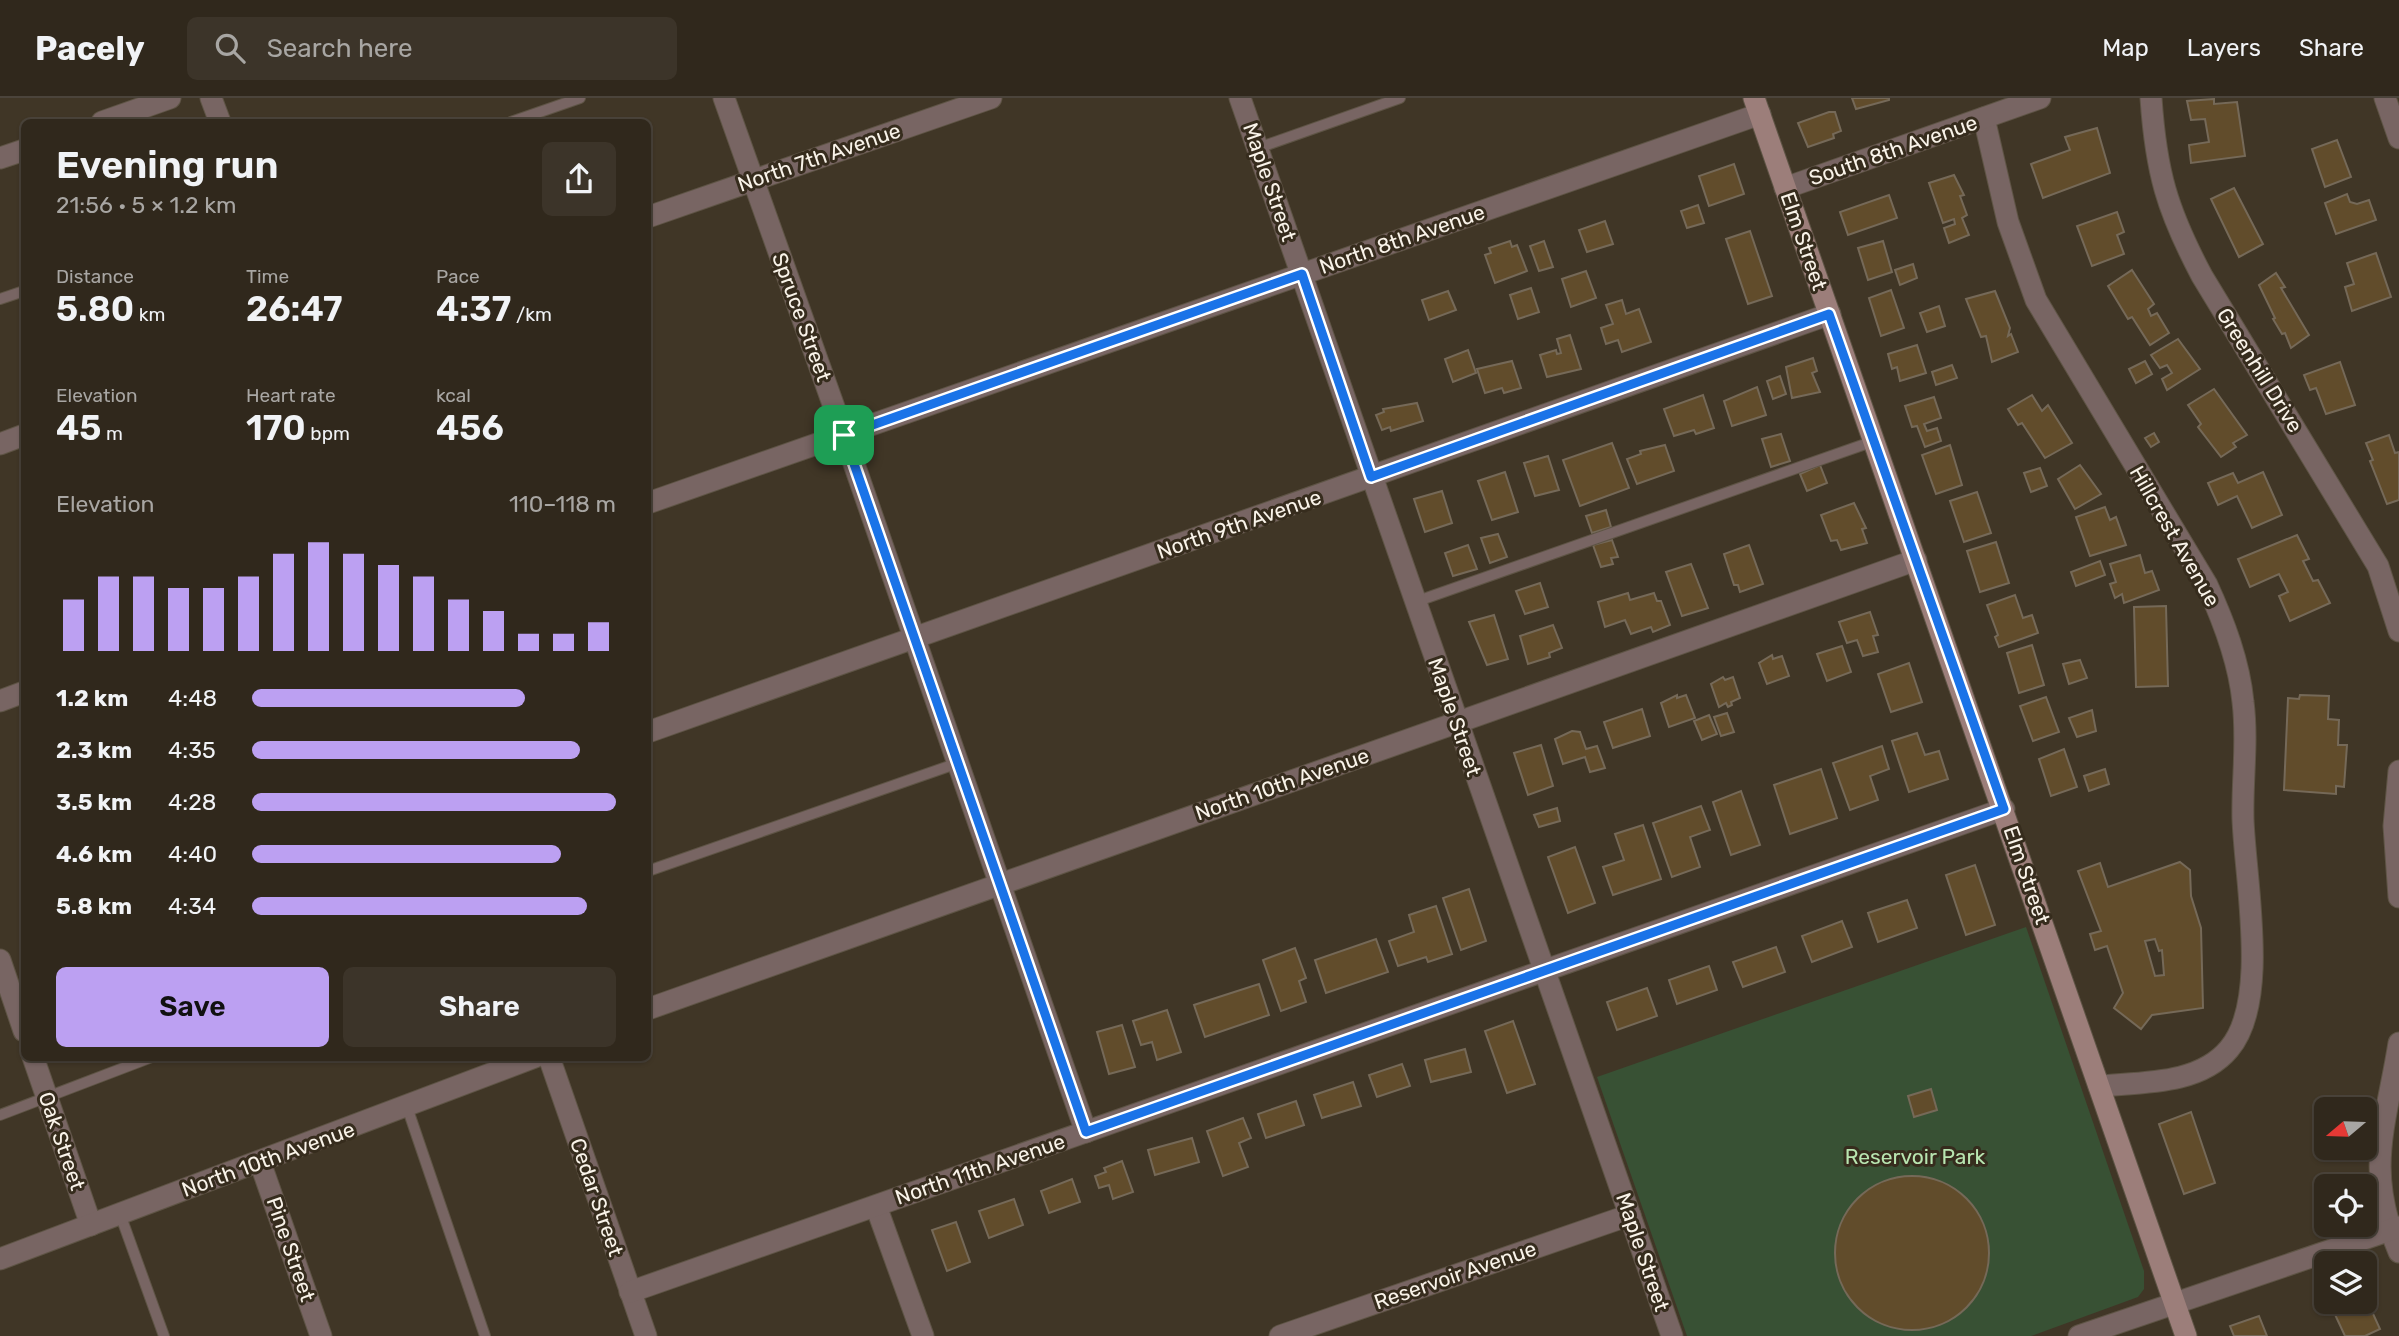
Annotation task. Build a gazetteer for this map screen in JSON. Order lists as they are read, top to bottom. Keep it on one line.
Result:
{"streets":{"street":["South 8th Avenue","North 7th Avenue","Maple Street","North 8th Avenue","Elm Street","Spruce Street","Greenhill Drive","North 9th Avenue","Hillcrest Avenue","North 10th Avenue","Oak Street","North 11th Avenue","Cedar Street","Pine Street","Reservoir Avenue"]},"crossings":[["South 8th Avenue","Elm Street"],["South 8th Avenue","Hillcrest Avenue"],["North 7th Avenue","Spruce Street"],["Maple Street","North 8th Avenue"],["Maple Street","North 9th Avenue"],["Maple Street","North 10th Avenue"],["Maple Street","North 11th Avenue"],["Maple Street","Reservoir Avenue"],["North 8th Avenue","Elm Street"],["North 8th Avenue","Spruce Street"],["Elm Street","North 9th Avenue"],["Elm Street","Hillcrest Avenue"],["Elm Street","North 10th Avenue"],["Elm Street","North 11th Avenue"],["Spruce Street","North 9th Avenue"],["Spruce Street","North 10th Avenue"],["Spruce Street","North 11th Avenue"],["North 10th Avenue","Oak Street"],["North 10th Avenue","Pine Street"],["North 11th Avenue","Cedar Street"]],"parks":["Reservoir Park"],"north":"left","page":{"header":"Pacely","search":"Search here","nav":["Map","Layers","Share"],"heading":["Evening run","21:56 · 5 × 1.2 km"],"stats":[["Distance","5.80 km"],["Time","26:47"],["Pace","4:37 /km"],["Elevation","45 m"],["Heart rate","170 bpm"],["kcal","456"]],"chart":["Elevation","110–118 m"],"list":[{"name":"1.2 km","note":"4:48"},{"name":"2.3 km","note":"4:35"},{"name":"3.5 km","note":"4:28"},{"name":"4.6 km","note":"4:40"},{"name":"5.8 km","note":"4:34"}],"buttons":["Save","Share"]}}
